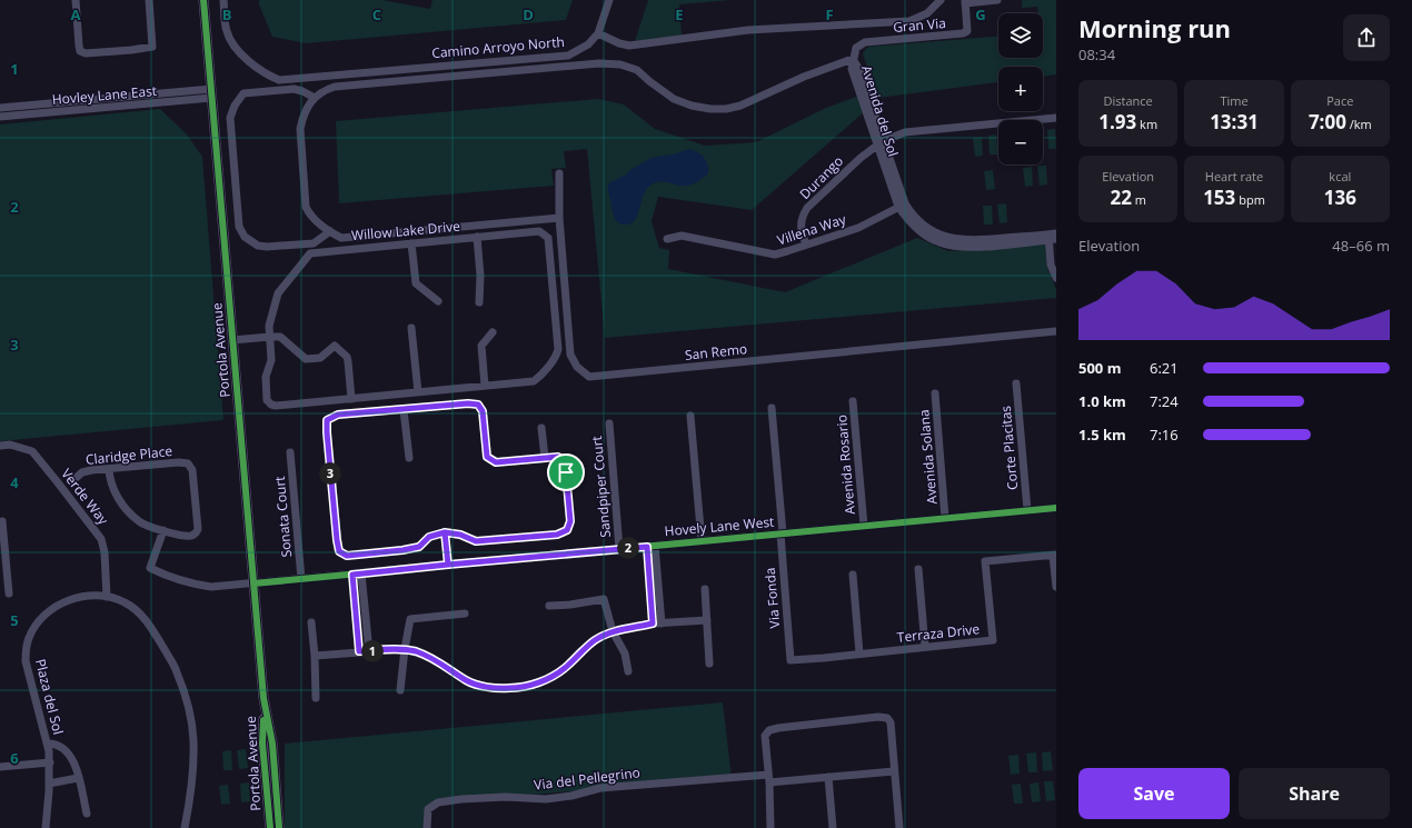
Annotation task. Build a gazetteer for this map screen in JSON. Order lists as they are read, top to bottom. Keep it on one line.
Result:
{"streets":{"main road":["Portola Avenue"],"street":["Gran Via","Camino Arroyo North","Hovley Lane East","Avenida del Sol","Durango","Villena Way","Willow Lake Drive","San Remo","Corte Placitas","Claridge Place","Avenida Solana","Avenida Rosario","Sandpiper Court","Verde Way","Sonata Court","Hovely Lane West","Via Fonda","Terraza Drive","Plaza del Sol","Via del Pellegrino"]},"crossings":[["Gran Via","Avenida del Sol"],["Hovley Lane East","Portola Avenue"],["Avenida del Sol","Durango"],["Avenida del Sol","Villena Way"],["Durango","Villena Way"],["Portola Avenue","Hovely Lane West"],["Corte Placitas","Hovely Lane West"],["Claridge Place","Hovely Lane West"],["Avenida Solana","Hovely Lane West"],["Avenida Rosario","Hovely Lane West"],["Sandpiper Court","Hovely Lane West"],["Verde Way","Plaza del Sol"],["Sonata Court","Hovely Lane West"],["Hovely Lane West","Via Fonda"],["Via Fonda","Terraza Drive"]],"page":{"heading":["Morning run","08:34"],"map_buttons":["+","−"],"stats":[["Distance","1.93 km"],["Time","13:31"],["Pace","7:00 /km"],["Elevation","22 m"],["Heart rate","153 bpm"],["kcal","136"]],"chart":["Elevation","48–66 m"],"list":[{"name":"500 m","note":"6:21"},{"name":"1.0 km","note":"7:24"},{"name":"1.5 km","note":"7:16"}],"pins":["3","2","1"],"buttons":["Save","Share"]},"grid":{"columns":["A","B","C","D","E","F","G"],"rows":["1","2","3","4","5","6"]}}
